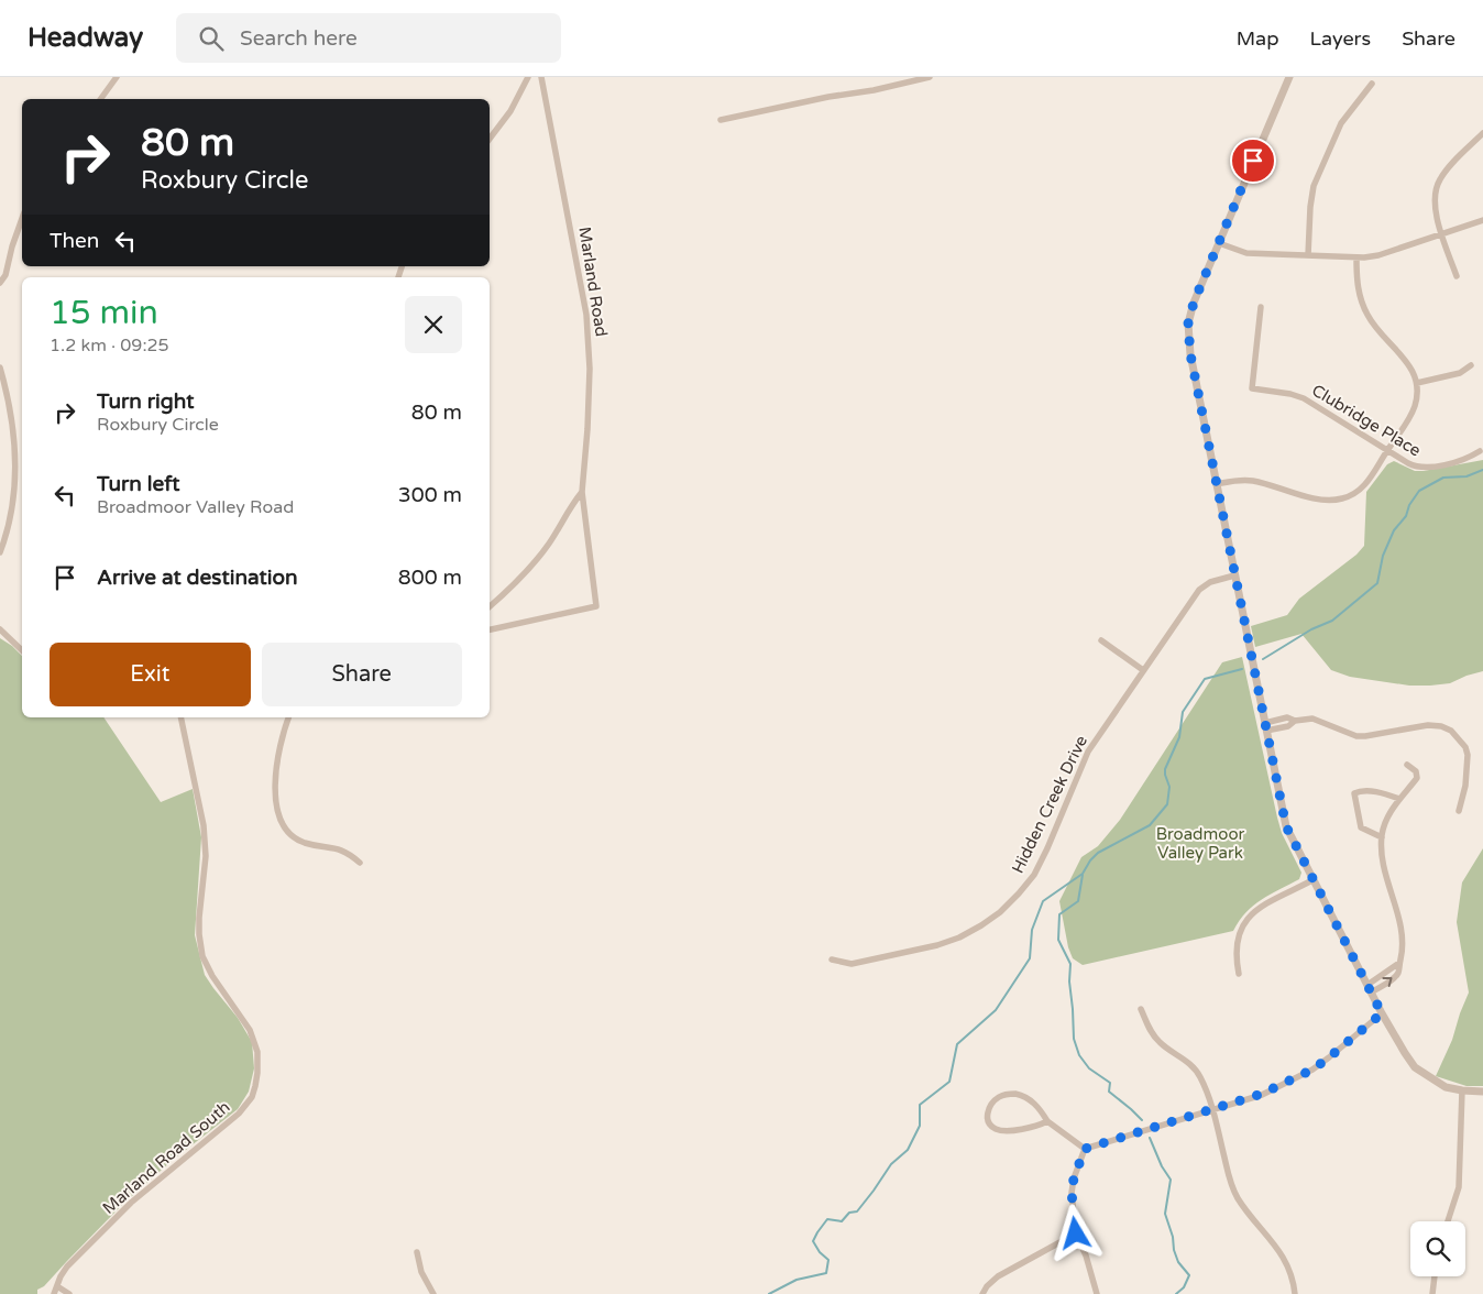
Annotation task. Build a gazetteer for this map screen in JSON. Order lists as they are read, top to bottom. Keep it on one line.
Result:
{"streets":{"street":["Marland Road","Clubridge Place","Hidden Creek Drive","Marland Road South"]},"parks":["Broadmoor Valley Park"],"page":{"header":"Headway","search":"Search here","nav":["Map","Layers","Share"],"turn":["80 m","Roxbury Circle"],"then":"Then","heading":["15 min","1.2 km · 09:25"],"list":[{"name":"Turn right","note":"Roxbury Circle","value":"80 m"},{"name":"Turn left","note":"Broadmoor Valley Road","value":"300 m"},{"name":"Arrive at destination","value":"800 m"}],"buttons":["Exit","Share"]}}
